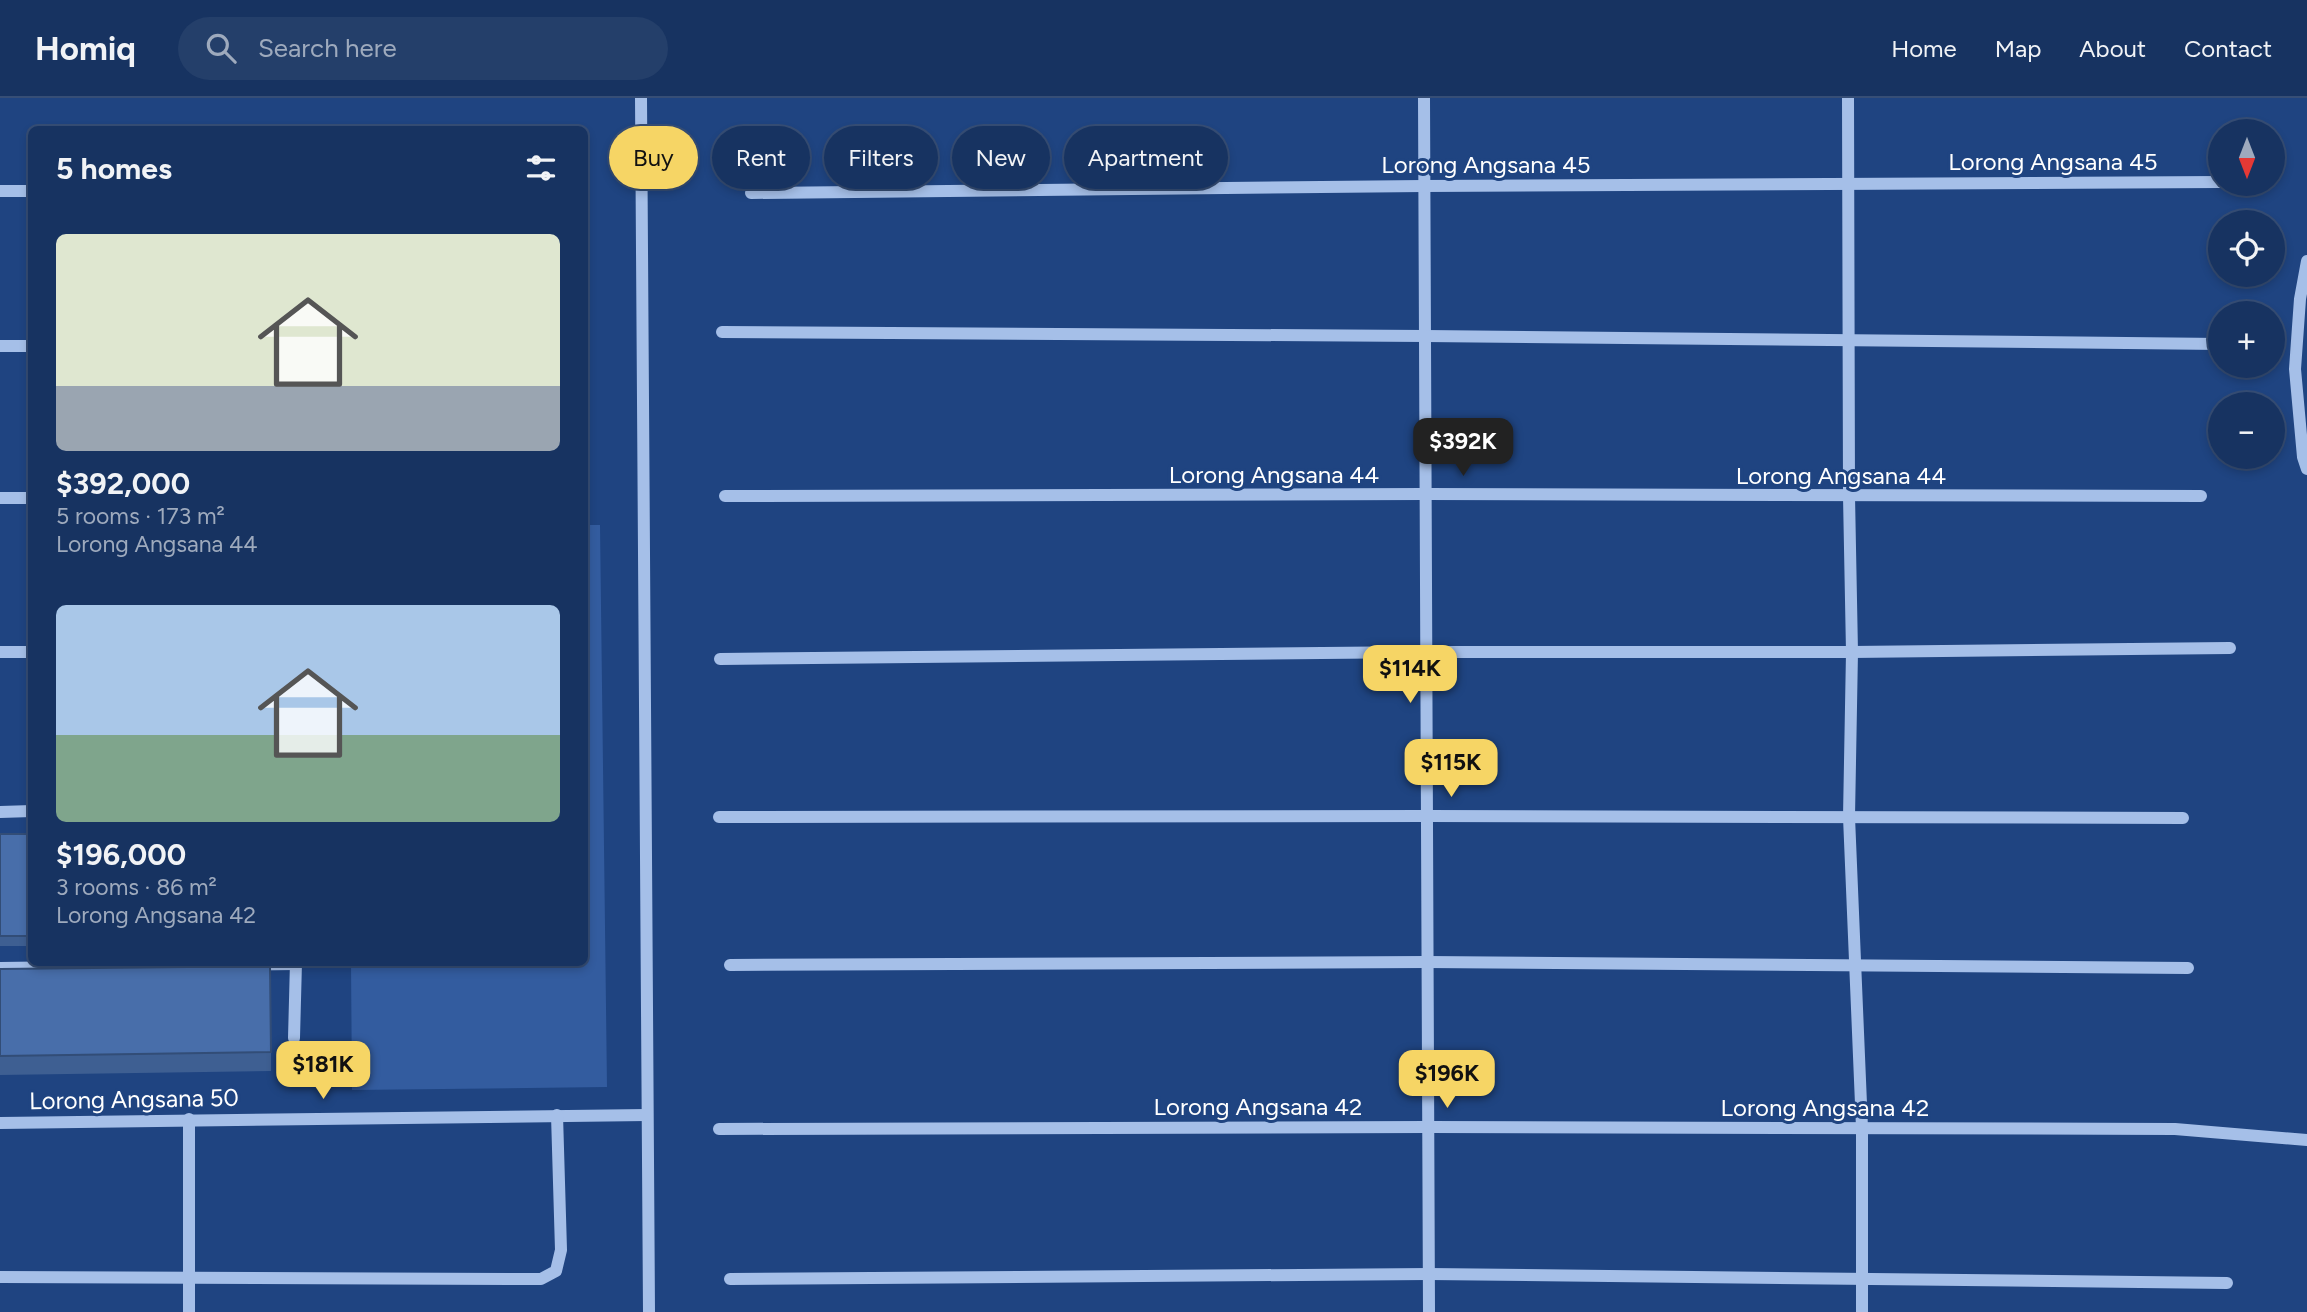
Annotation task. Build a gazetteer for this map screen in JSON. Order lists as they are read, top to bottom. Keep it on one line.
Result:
{"streets":{"street":["Lorong Angsana 45","Lorong Angsana 44","Lorong Angsana 50","Lorong Angsana 42"]},"north":"bottom","page":{"header":"Homiq","search":"Search here","nav":["Home","Map","About","Contact"],"map_buttons":["+","−"],"chip":["Buy","Rent","Filters","New","Apartment"],"heading":"5 homes","list":[{"name":"$392,000","note":"5 rooms · 173 m² · Lorong Angsana 44"},{"name":"$196,000","note":"3 rooms · 86 m² · Lorong Angsana 42"}],"price":["$392K","$114K","$115K","$181K","$196K"]}}
